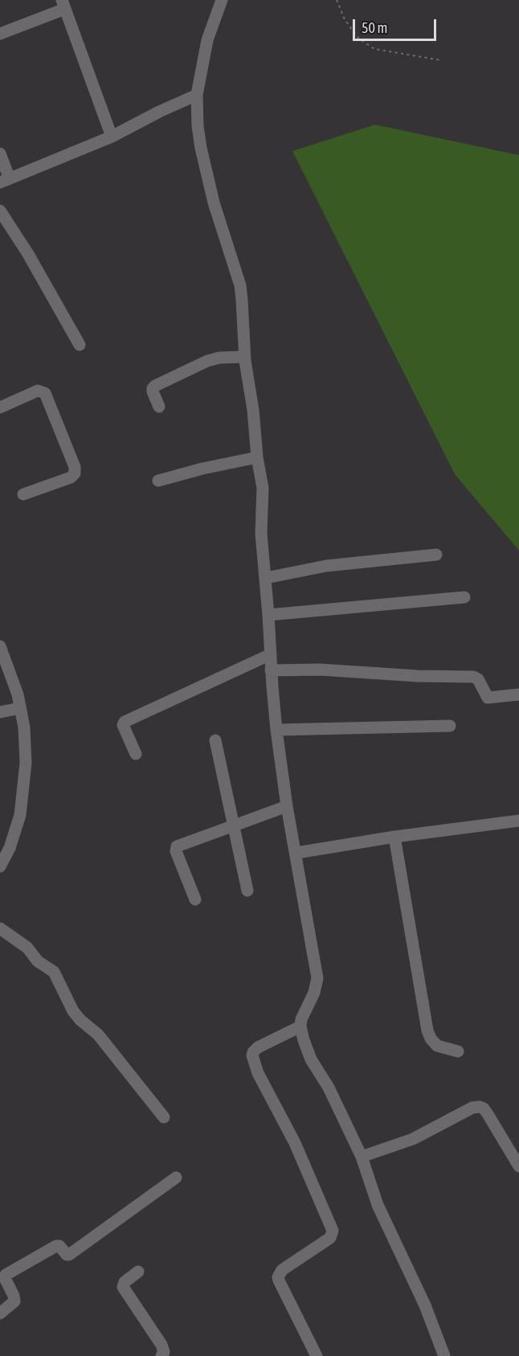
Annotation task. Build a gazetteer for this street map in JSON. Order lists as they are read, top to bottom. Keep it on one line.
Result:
{"scale_bar":"50 m"}
